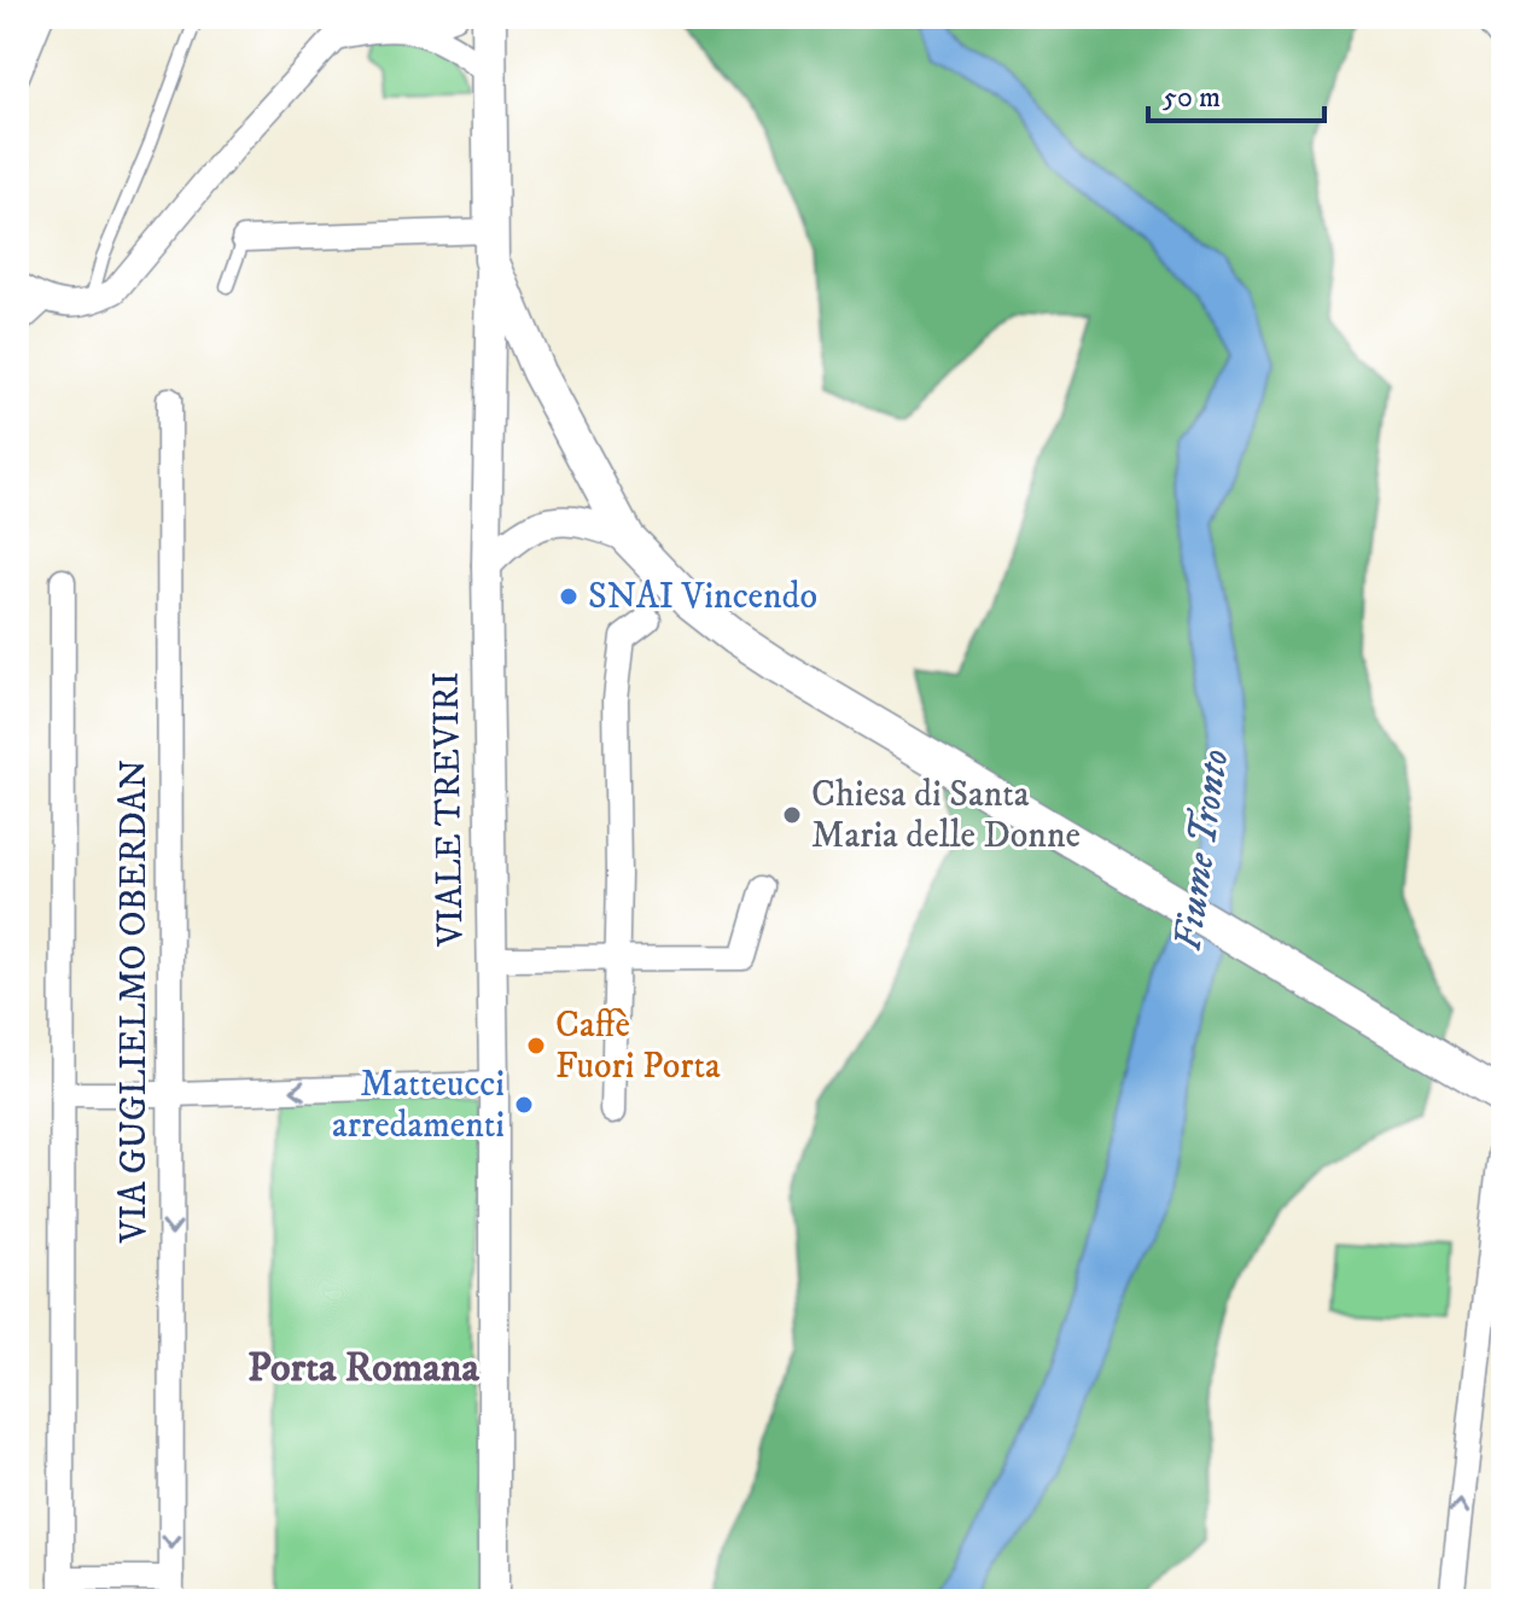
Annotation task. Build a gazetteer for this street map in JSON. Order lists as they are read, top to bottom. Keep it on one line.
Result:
{"streets":{"main road":["VIALE TREVIRI"],"street":["VIA GUGLIELMO OBERDAN"]},"districts":["Porta Romana"],"water":["Fiume Tronto"],"places":["SNAI Vincendo","Chiesa di Santa Maria delle Donne","Caffè Fuori Porta","Matteucci arredamenti"],"scale_bar":"50 m"}
